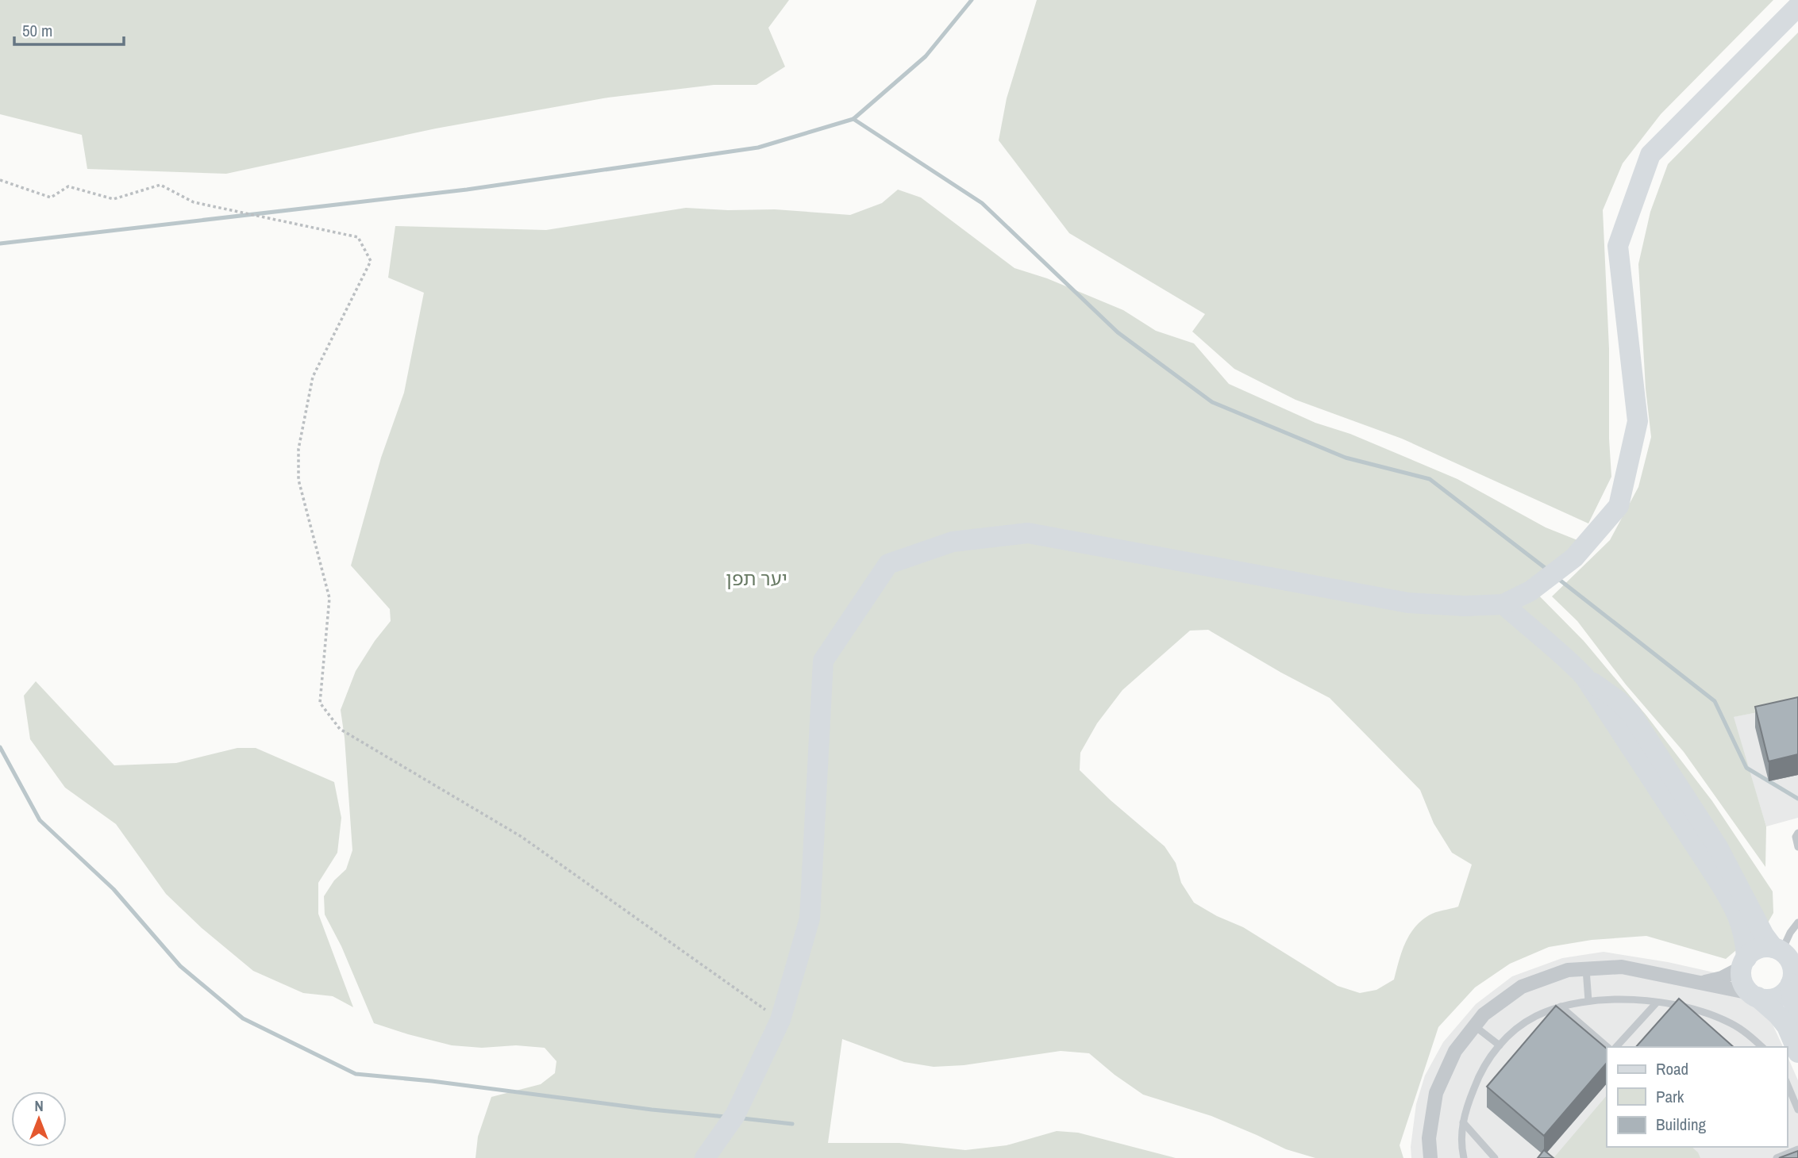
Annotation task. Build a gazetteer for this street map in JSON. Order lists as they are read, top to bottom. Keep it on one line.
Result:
{"parks":["יער תפן"],"legend":["Road","Park","Building"],"scale_bar":"50 m","north":"top"}
